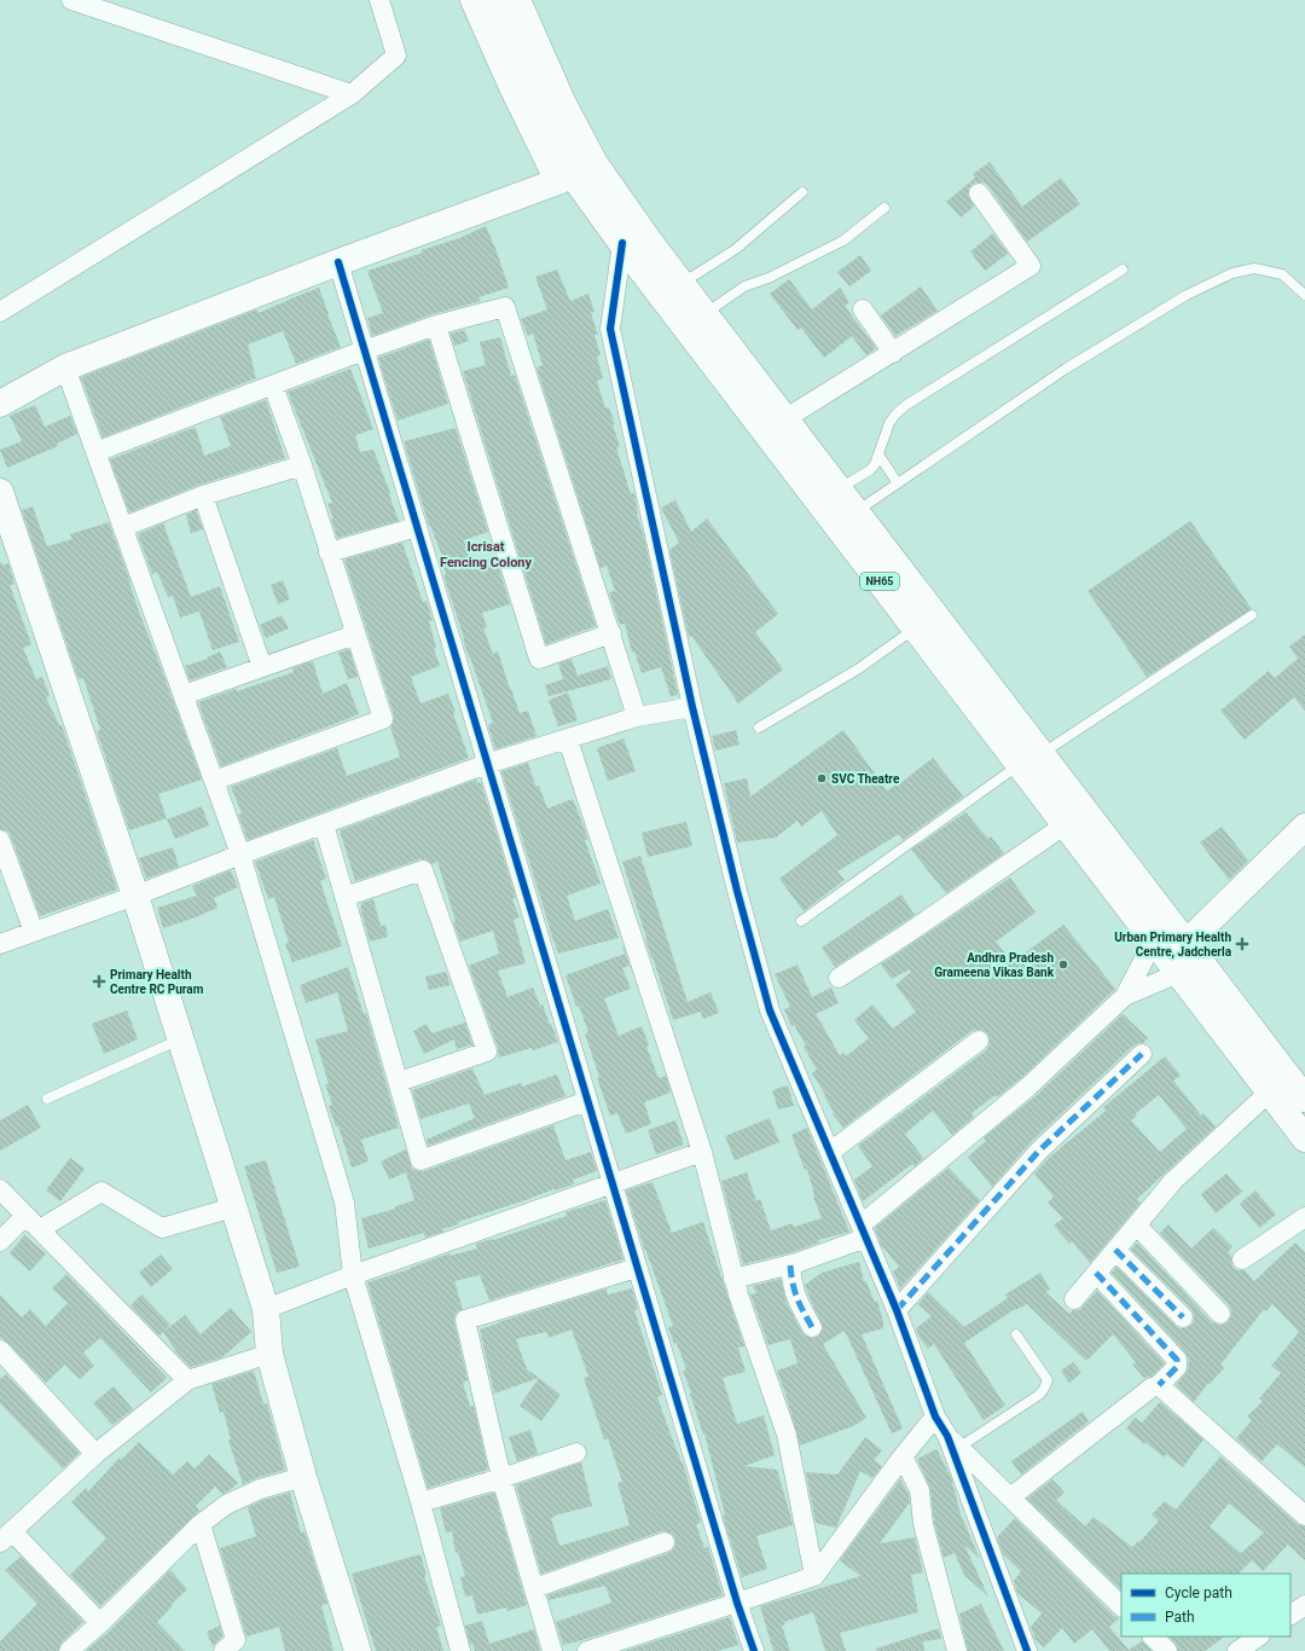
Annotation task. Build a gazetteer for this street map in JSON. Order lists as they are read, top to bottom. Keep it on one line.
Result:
{"streets":{"main road":["NH65"]},"districts":["Icrisat Fencing Colony"],"places":{"other":["SVC Theatre","Andhra Pradesh Grameena Vikas Bank"],"health":["Urban Primary Health Centre, Jadcherla","Primary Health Centre RC Puram"]},"legend":["Cycle path","Path"]}
